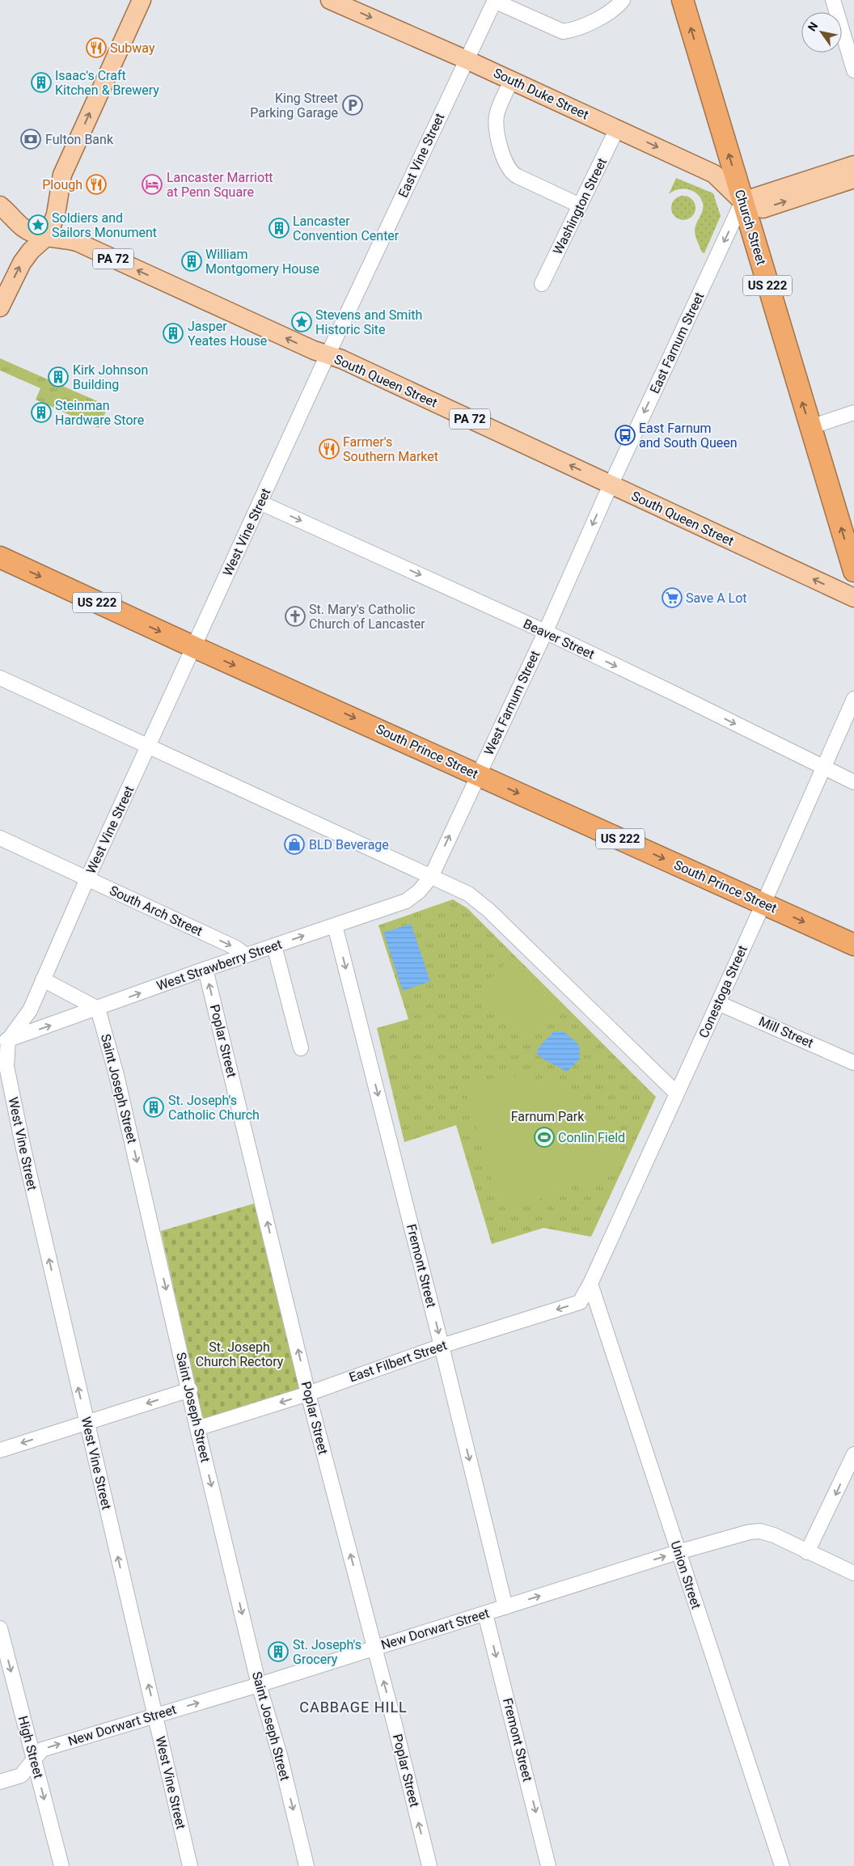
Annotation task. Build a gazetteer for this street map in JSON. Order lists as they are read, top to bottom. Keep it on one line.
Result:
{"streets":{"highway":["Church Street","US 222","South Prince Street"],"main road":["South Duke Street","PA 72","South Queen Street"],"street":["East Vine Street","Washington Street","East Farnum Street","West Vine Street","Beaver Street","West Farnum Street","South Arch Street","West Strawberry Street","Conestoga Street","Mill Street","Poplar Street","Saint Joseph Street","Fremont Street","East Filbert Street","Union Street","New Dorwart Street","High Street"]},"crossings":[["South Duke Street","East Vine Street"],["South Duke Street","Washington Street"],["South Duke Street","Church Street"],["South Duke Street","East Farnum Street"],["East Vine Street","South Queen Street"],["East Vine Street","West Vine Street"],["Church Street","East Farnum Street"],["PA 72","South Queen Street"],["East Farnum Street","South Queen Street"],["East Farnum Street","West Farnum Street"],["South Queen Street","West Vine Street"],["South Queen Street","West Farnum Street"],["West Vine Street","Beaver Street"],["West Vine Street","South Prince Street"],["West Vine Street","South Arch Street"],["West Vine Street","West Strawberry Street"],["West Vine Street","New Dorwart Street"],["Beaver Street","West Farnum Street"],["Beaver Street","Conestoga Street"],["West Farnum Street","South Prince Street"],["West Farnum Street","West Strawberry Street"],["South Prince Street","Conestoga Street"],["South Arch Street","West Strawberry Street"],["West Strawberry Street","Poplar Street"],["West Strawberry Street","Saint Joseph Street"],["West Strawberry Street","Fremont Street"],["Conestoga Street","Mill Street"],["Conestoga Street","East Filbert Street"],["Conestoga Street","Union Street"],["Poplar Street","East Filbert Street"],["Poplar Street","New Dorwart Street"],["Saint Joseph Street","East Filbert Street"],["Saint Joseph Street","New Dorwart Street"],["Fremont Street","East Filbert Street"],["Fremont Street","New Dorwart Street"],["East Filbert Street","Union Street"],["Union Street","New Dorwart Street"],["New Dorwart Street","High Street"]],"one_way":["South Duke Street","Church Street","East Farnum Street","South Queen Street","West Vine Street","Beaver Street","South Prince Street","West Strawberry Street","Poplar Street","Saint Joseph Street","Fremont Street","East Filbert Street","New Dorwart Street","High Street"],"districts":["CABBAGE HILL"],"parks":["Farnum Park","St. Joseph Church Rectory"],"places":{"restaurant":["Subway","Plough","Farmer's Southern Market"],"building":["Isaac's Craft Kitchen & Brewery","Lancaster Convention Center","William Montgomery House","Jasper Yeates House","Kirk Johnson Building","Steinman Hardware Store","St. Joseph's Catholic Church","St. Joseph's Grocery"],"parking":["King Street Parking Garage"],"bank":["Fulton Bank"],"hotel":["Lancaster Marriott at Penn Square"],"place":["Soldiers and Sailors Monument","Stevens and Smith Historic Site"],"bus stop":["East Farnum and South Queen"],"supermarket":["Save A Lot"],"church":["St. Mary's Catholic Church of Lancaster"],"shop":["BLD Beverage"],"sports":["Conlin Field"]},"north":"top left"}
